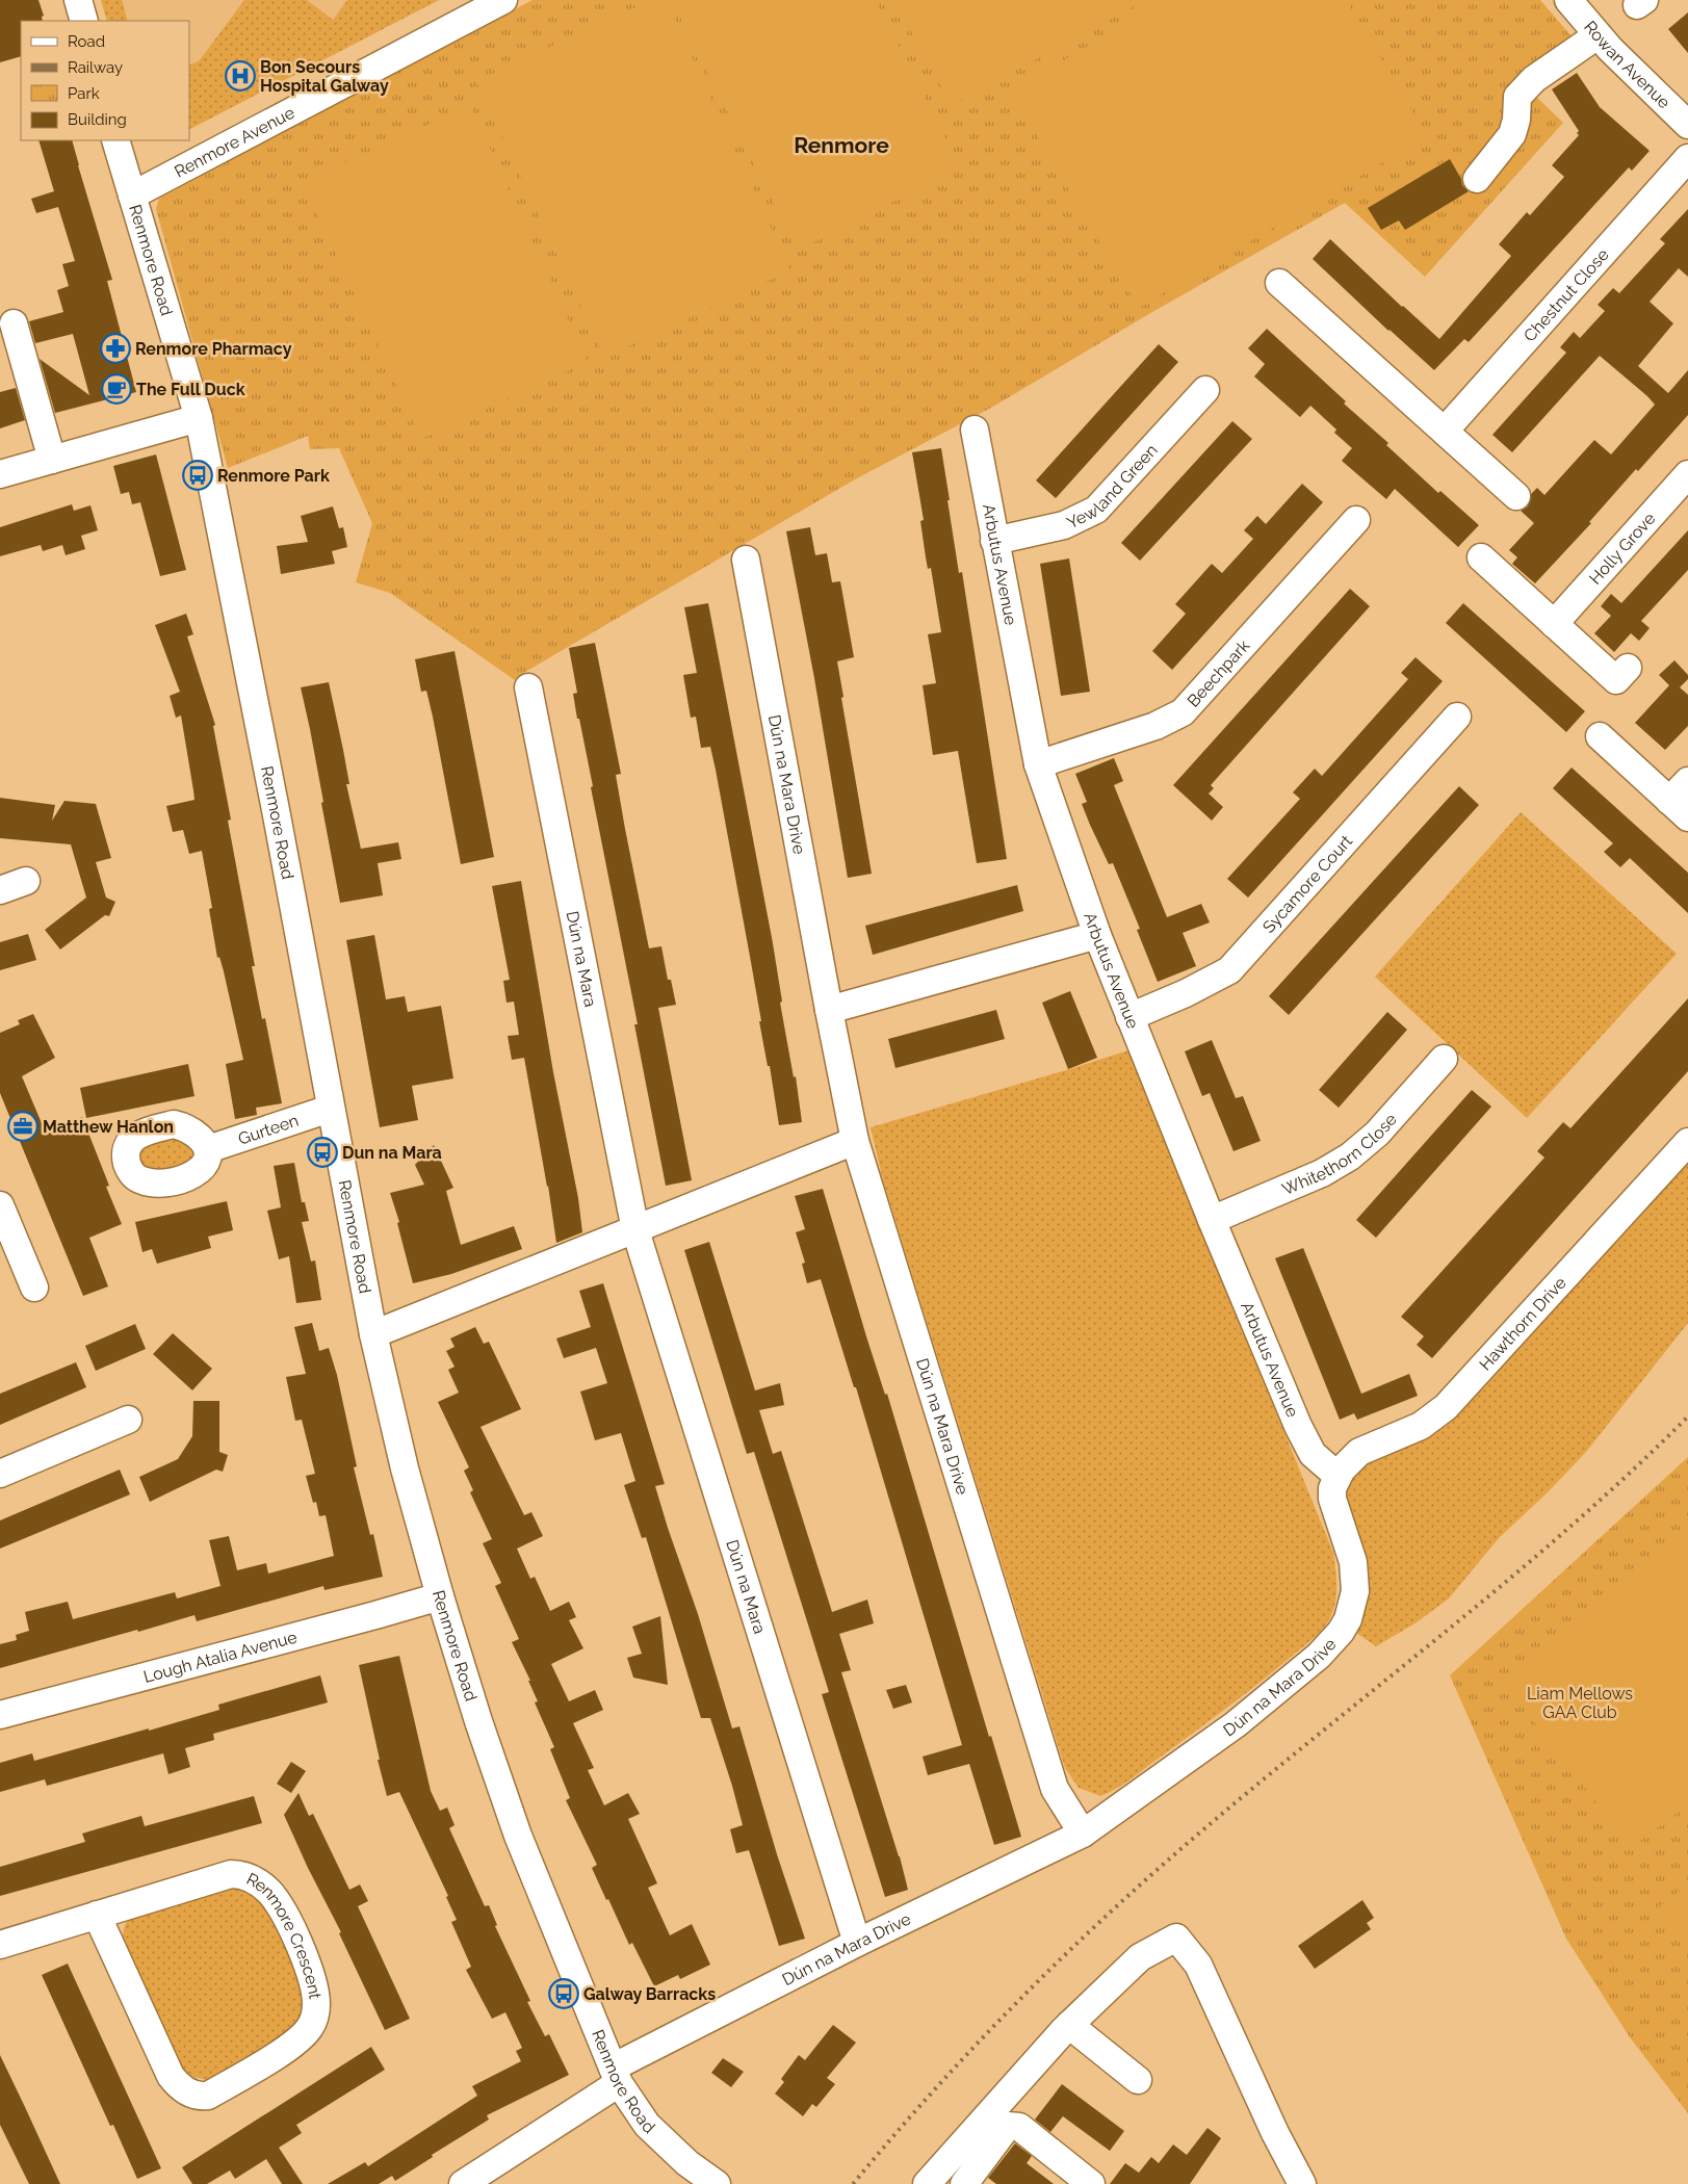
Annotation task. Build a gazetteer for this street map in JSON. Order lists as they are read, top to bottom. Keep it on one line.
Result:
{"streets":{"street":["Rowan Avenue","Renmore Avenue","Renmore Road","Chestnut Close","Yewland Green","Holly Grove","Arbutus Avenue","Beechpark","Dún na Mara Drive","Sycamore Court","Dún na Mara","Gurteen","Whitethorn Close","Hawthorn Drive","Lough Atalia Avenue","Renmore Crescent"]},"crossings":[["Renmore Avenue","Renmore Road"],["Renmore Road","Dún na Mara Drive"],["Renmore Road","Gurteen"],["Renmore Road","Lough Atalia Avenue"],["Yewland Green","Arbutus Avenue"],["Arbutus Avenue","Beechpark"],["Arbutus Avenue","Dún na Mara Drive"],["Arbutus Avenue","Sycamore Court"],["Arbutus Avenue","Whitethorn Close"],["Arbutus Avenue","Hawthorn Drive"],["Dún na Mara Drive","Dún na Mara"],["Dún na Mara Drive","Hawthorn Drive"]],"districts":["Renmore"],"parks":["Liam Mellows GAA Club"],"places":{"hospital":["Bon Secours Hospital Galway"],"pharmacy":["Renmore Pharmacy"],"cafe":["The Full Duck"],"bus stop":["Renmore Park","Dun na Mara","Galway Barracks"],"office":["Matthew Hanlon"]},"legend":["Road","Railway","Park","Building"]}
